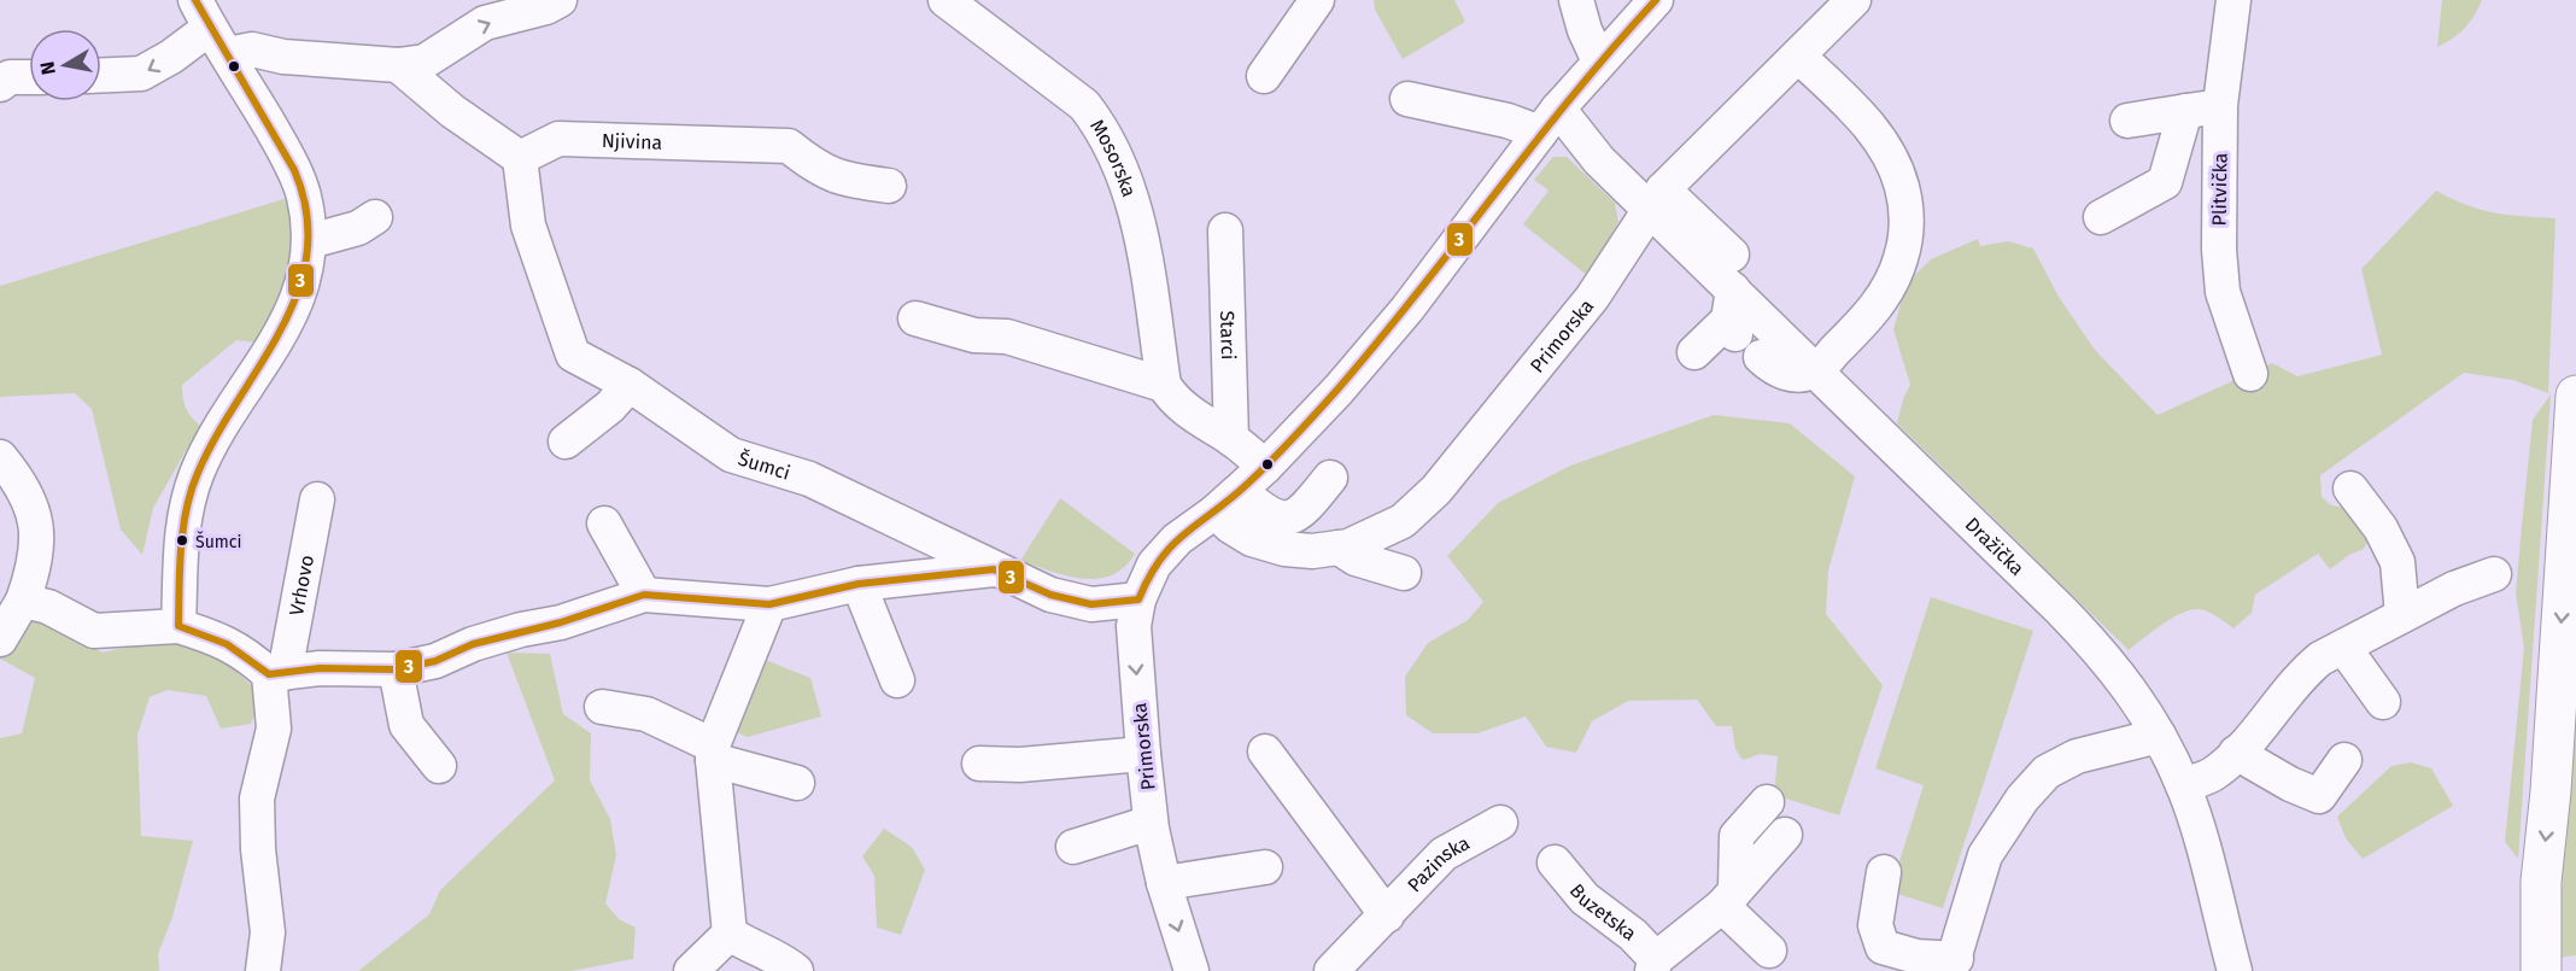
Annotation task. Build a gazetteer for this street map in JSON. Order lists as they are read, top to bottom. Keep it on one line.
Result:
{"streets":{"street":["Njivina","Mosorska","Plitvička","Starci","Primorska","Šumci","Dražička","Vrhovo","Pazinska","Buzetska"]},"crossings":[["Njivina","Šumci"],["Primorska","Dražička"]],"places":["Šumci"],"lines":["transit line 3"],"north":"left"}
